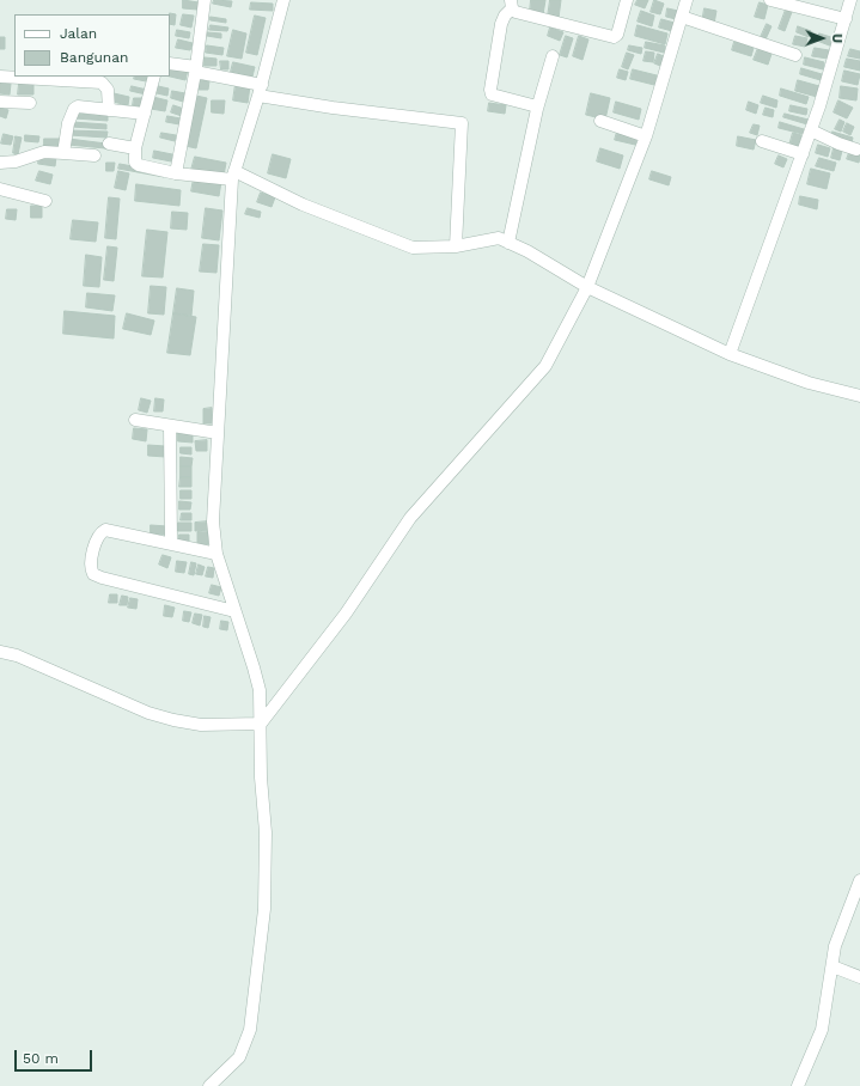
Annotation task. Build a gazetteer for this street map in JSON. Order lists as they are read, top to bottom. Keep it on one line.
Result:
{"legend":["Jalan","Bangunan"],"scale_bar":"50 m","north":"right"}
